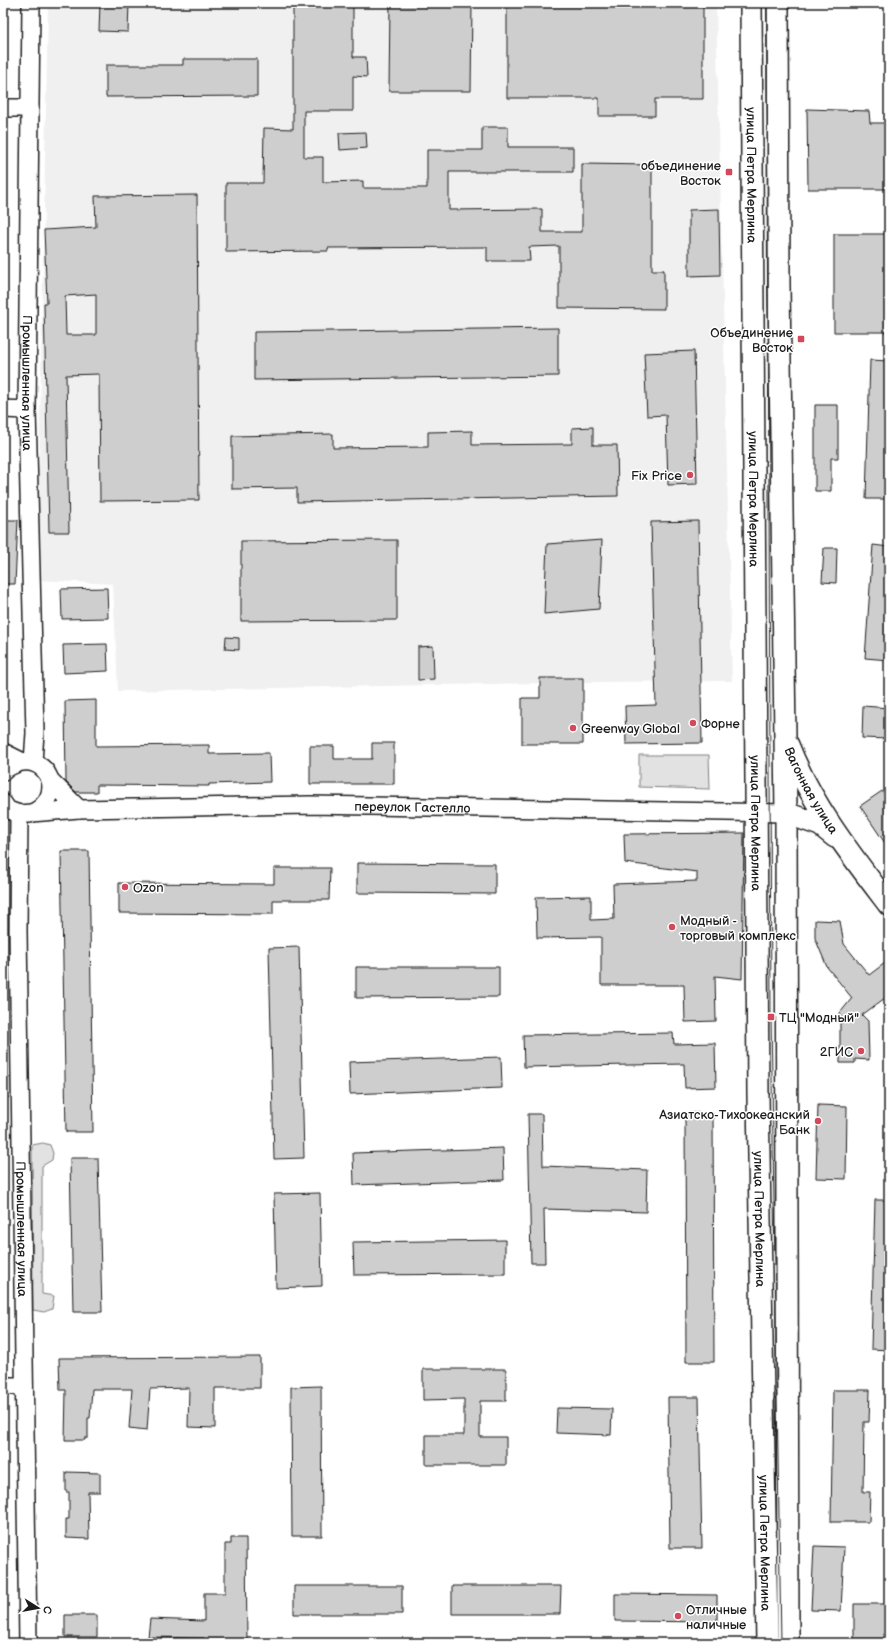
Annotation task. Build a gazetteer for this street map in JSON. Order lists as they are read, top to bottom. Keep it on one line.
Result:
{"streets":{"main road":["улица Петра Мерлина","Вагонная улица"],"street":["Промышленная улица","переулок Гастелло"]},"crossings":[["улица Петра Мерлина","Вагонная улица"],["улица Петра Мерлина","переулок Гастелло"],["Промышленная улица","переулок Гастелло"],["Вагонная улица","переулок Гастелло"]],"places":{"transit":["объединение Восток","Объединение Восток","ТЦ \"Модный\""],"other":["Fix Price","Форне","Greenway Global","Ozon","Модный - торговый комплекс","2ГИС","Азиатско-Тихоокеанский Банк","Отличные наличные"]},"north":"right"}
